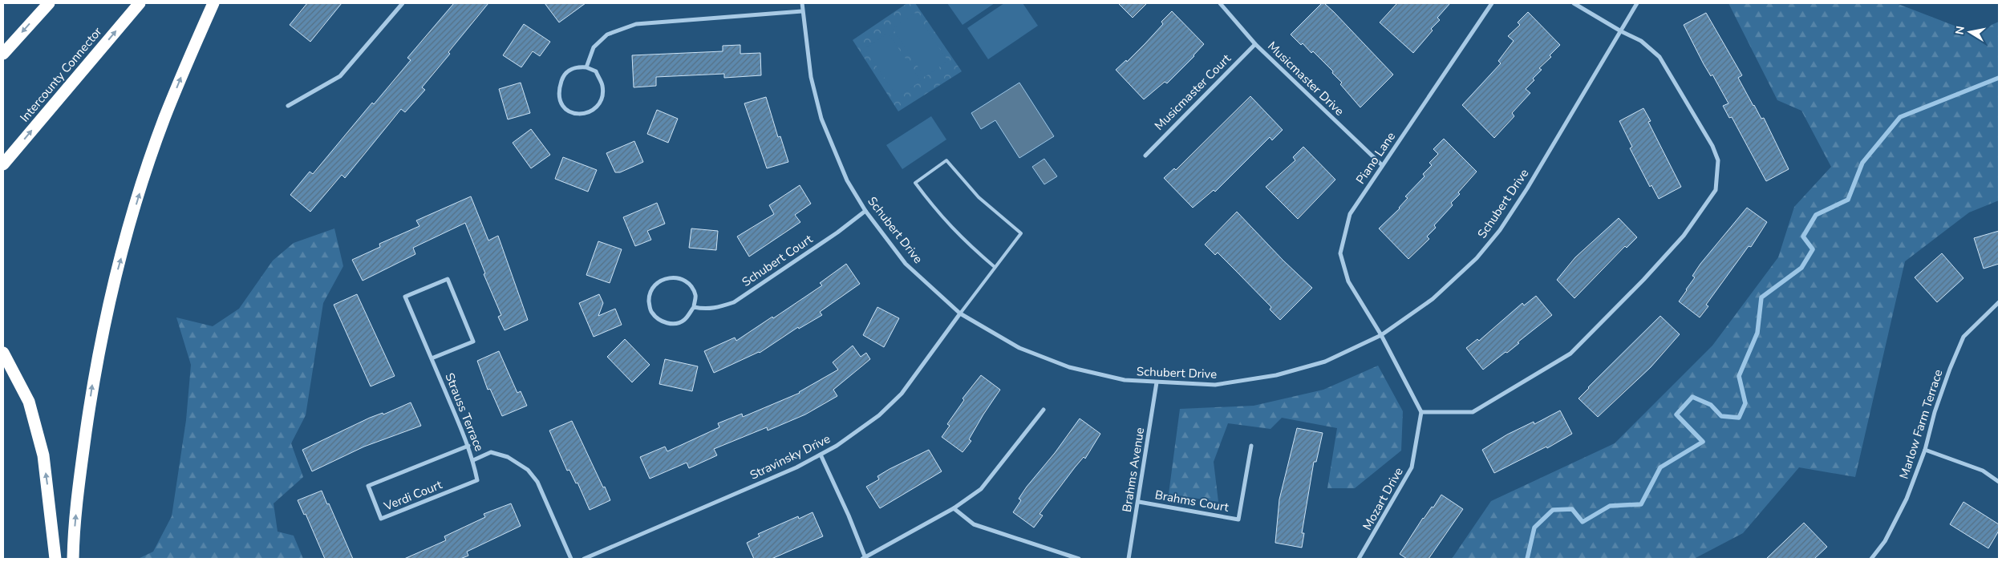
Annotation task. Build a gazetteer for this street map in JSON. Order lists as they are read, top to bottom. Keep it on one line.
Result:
{"streets":{"highway":["Intercounty Connector"],"street":["Musicmaster Drive","Musicmaster Court","Piano Lane","Schubert Drive","Schubert Court","Strauss Terrace","Marlow Farm Terrace","Stravinsky Drive","Brahms Avenue","Verdi Court","Mozart Drive","Brahms Court"]},"crossings":[["Musicmaster Drive","Musicmaster Court"],["Musicmaster Drive","Piano Lane"],["Piano Lane","Schubert Drive"],["Schubert Drive","Schubert Court"],["Schubert Drive","Stravinsky Drive"],["Schubert Drive","Brahms Avenue"],["Strauss Terrace","Verdi Court"],["Brahms Avenue","Brahms Court"]],"north":"left"}
